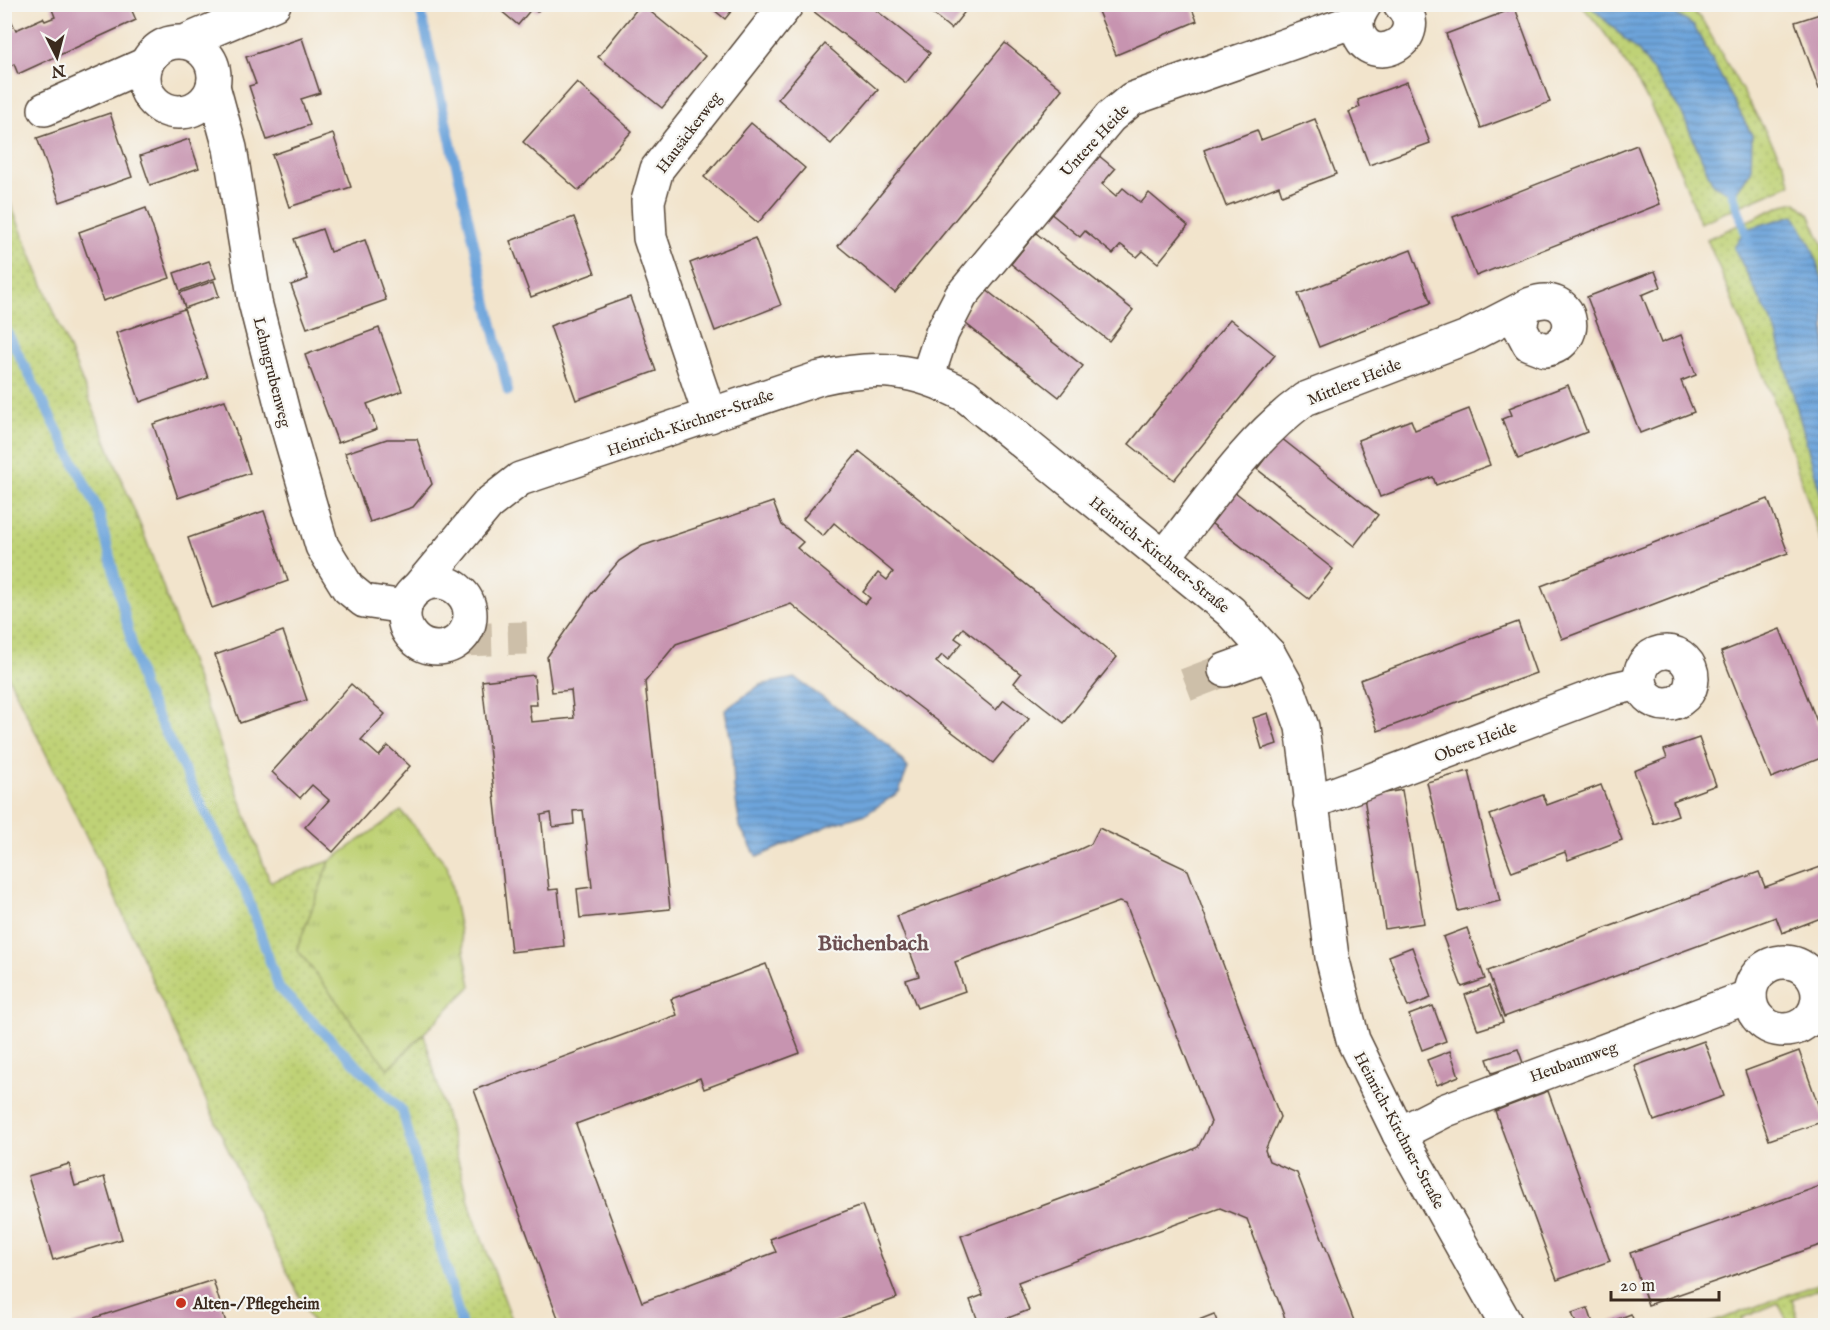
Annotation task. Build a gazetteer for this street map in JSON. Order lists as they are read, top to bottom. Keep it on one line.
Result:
{"streets":{"street":["Hausäckerweg","Untere Heide","Lehmgrubenweg","Mittlere Heide","Heinrich-Kirchner-Straße","Obere Heide","Heubaumweg"]},"crossings":[["Hausäckerweg","Heinrich-Kirchner-Straße"],["Untere Heide","Heinrich-Kirchner-Straße"],["Lehmgrubenweg","Heinrich-Kirchner-Straße"],["Mittlere Heide","Heinrich-Kirchner-Straße"],["Heinrich-Kirchner-Straße","Obere Heide"],["Heinrich-Kirchner-Straße","Heubaumweg"]],"districts":["Büchenbach"],"places":["Alten-/ Pflegeheim"],"scale_bar":"20 m","north":"bottom"}
